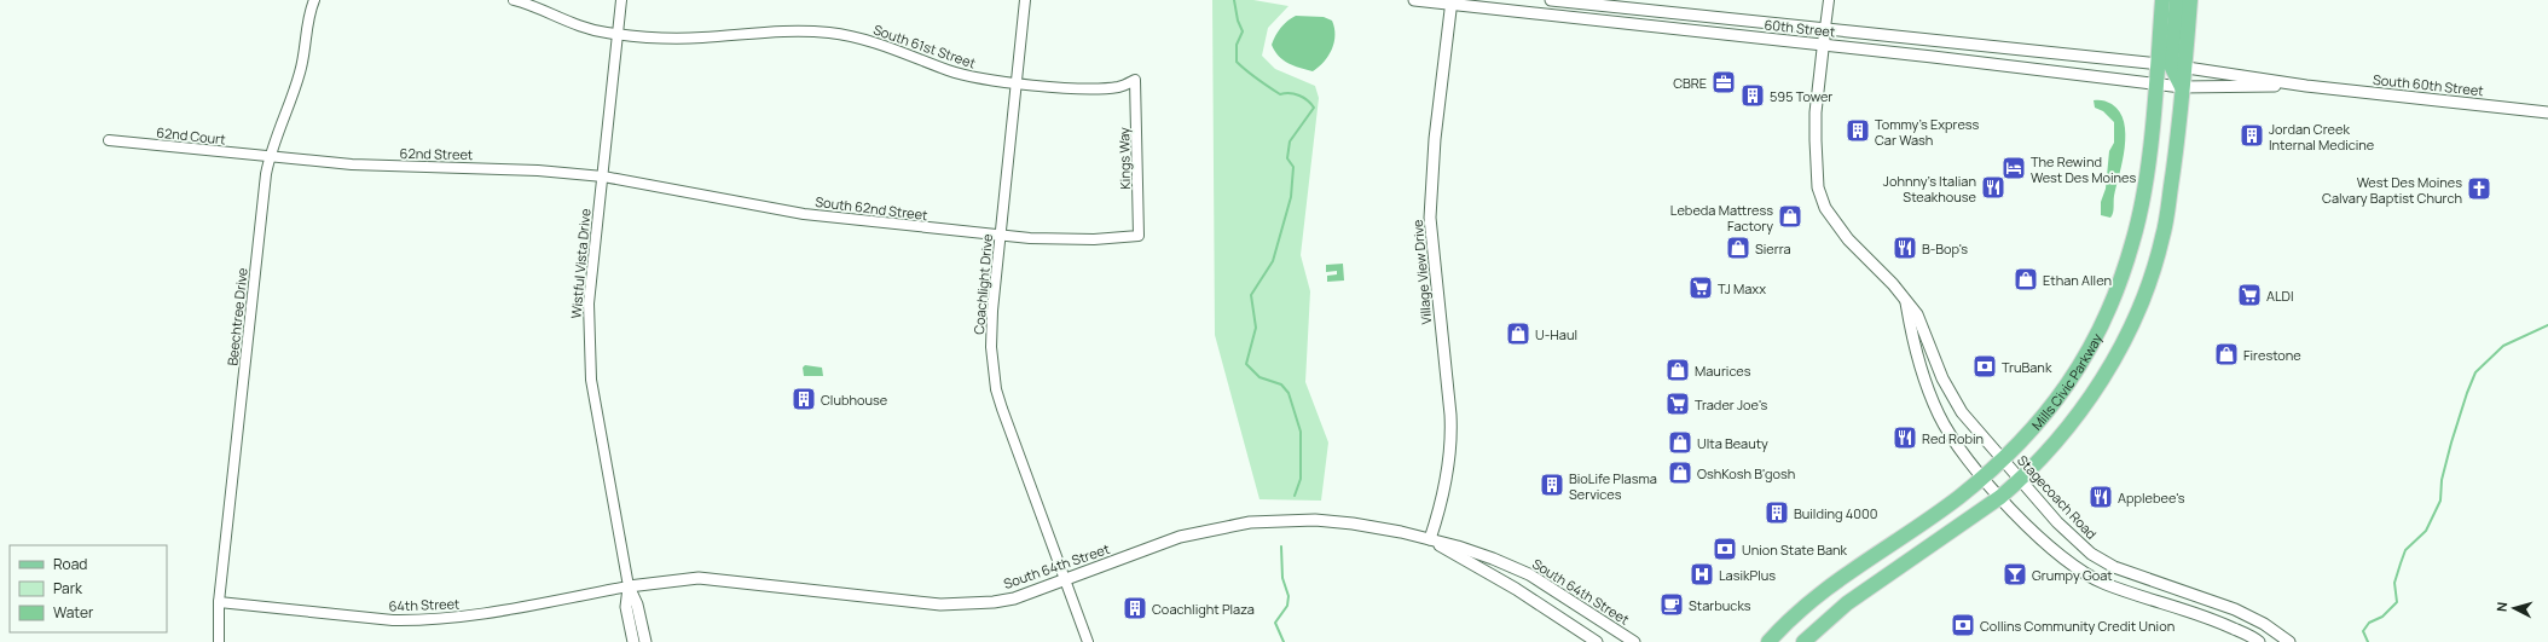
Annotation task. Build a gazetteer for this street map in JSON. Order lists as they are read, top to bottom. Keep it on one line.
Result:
{"streets":{"main road":["Mills Civic Parkway"],"street":["60th Street","South 61st Street","South 60th Street","62nd Court","62nd Street","Kings Way","South 62nd Street","Wistful Vista Drive","Village View Drive","Coachlight Drive","Beechtree Drive","Stagecoach Road","South 64th Street","64th Street"]},"crossings":[["60th Street","South 60th Street"],["60th Street","Village View Drive"],["60th Street","Mills Civic Parkway"],["60th Street","Stagecoach Road"],["South 61st Street","Kings Way"],["South 61st Street","Wistful Vista Drive"],["South 61st Street","Coachlight Drive"],["South 60th Street","Mills Civic Parkway"],["62nd Court","62nd Street"],["62nd Court","Beechtree Drive"],["62nd Street","South 62nd Street"],["62nd Street","Wistful Vista Drive"],["62nd Street","Beechtree Drive"],["Kings Way","South 62nd Street"],["South 62nd Street","Wistful Vista Drive"],["South 62nd Street","Coachlight Drive"],["Wistful Vista Drive","South 64th Street"],["Wistful Vista Drive","64th Street"],["Village View Drive","South 64th Street"],["Coachlight Drive","South 64th Street"],["Beechtree Drive","64th Street"],["Mills Civic Parkway","Stagecoach Road"],["South 64th Street","64th Street"]],"places":{"office":["CBRE"],"building":["595 Tower","Tommy's Express Car Wash","Jordan Creek Internal Medicine","Clubhouse","BioLife Plasma Services","Building 4000","Coachlight Plaza"],"hotel":["The Rewind West Des Moines"],"restaurant":["Johnny's Italian Steakhouse","B-Bop's","Red Robin","Applebee's"],"church":["West Des Moines Calvary Baptist Church"],"shop":["Lebeda Mattress Factory","Sierra","Ethan Allen","U-Haul","Firestone","Maurices","Ulta Beauty","OshKosh B'gosh"],"supermarket":["TJ Maxx","ALDI","Trader Joe's"],"bank":["TruBank","Union State Bank","Collins Community Credit Union"],"hospital":["LasikPlus"],"bar":["Grumpy Goat"],"cafe":["Starbucks"]},"legend":["Road","Park","Water"],"north":"left"}
